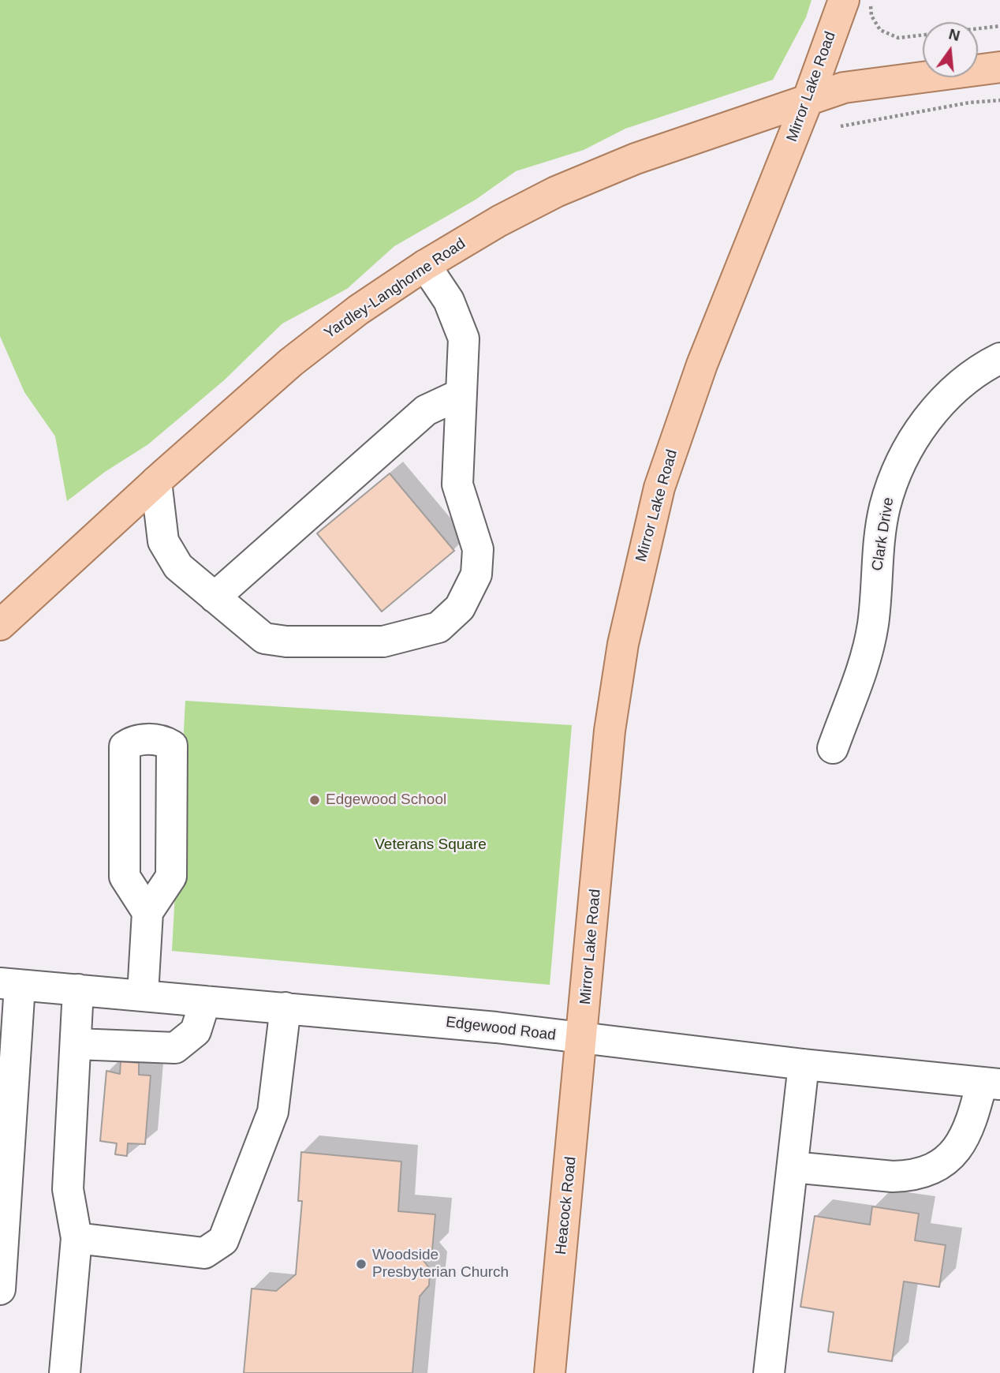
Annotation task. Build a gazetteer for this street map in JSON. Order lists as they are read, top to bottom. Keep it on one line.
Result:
{"streets":{"main road":["Mirror Lake Road","Yardley-Langhorne Road","Heacock Road"],"street":["Clark Drive","Edgewood Road"]},"crossings":[["Mirror Lake Road","Yardley-Langhorne Road"],["Mirror Lake Road","Edgewood Road"],["Mirror Lake Road","Heacock Road"],["Edgewood Road","Heacock Road"]],"parks":["Veterans Square"],"places":["Edgewood School","Woodside Presbyterian Church"],"north":"top"}
